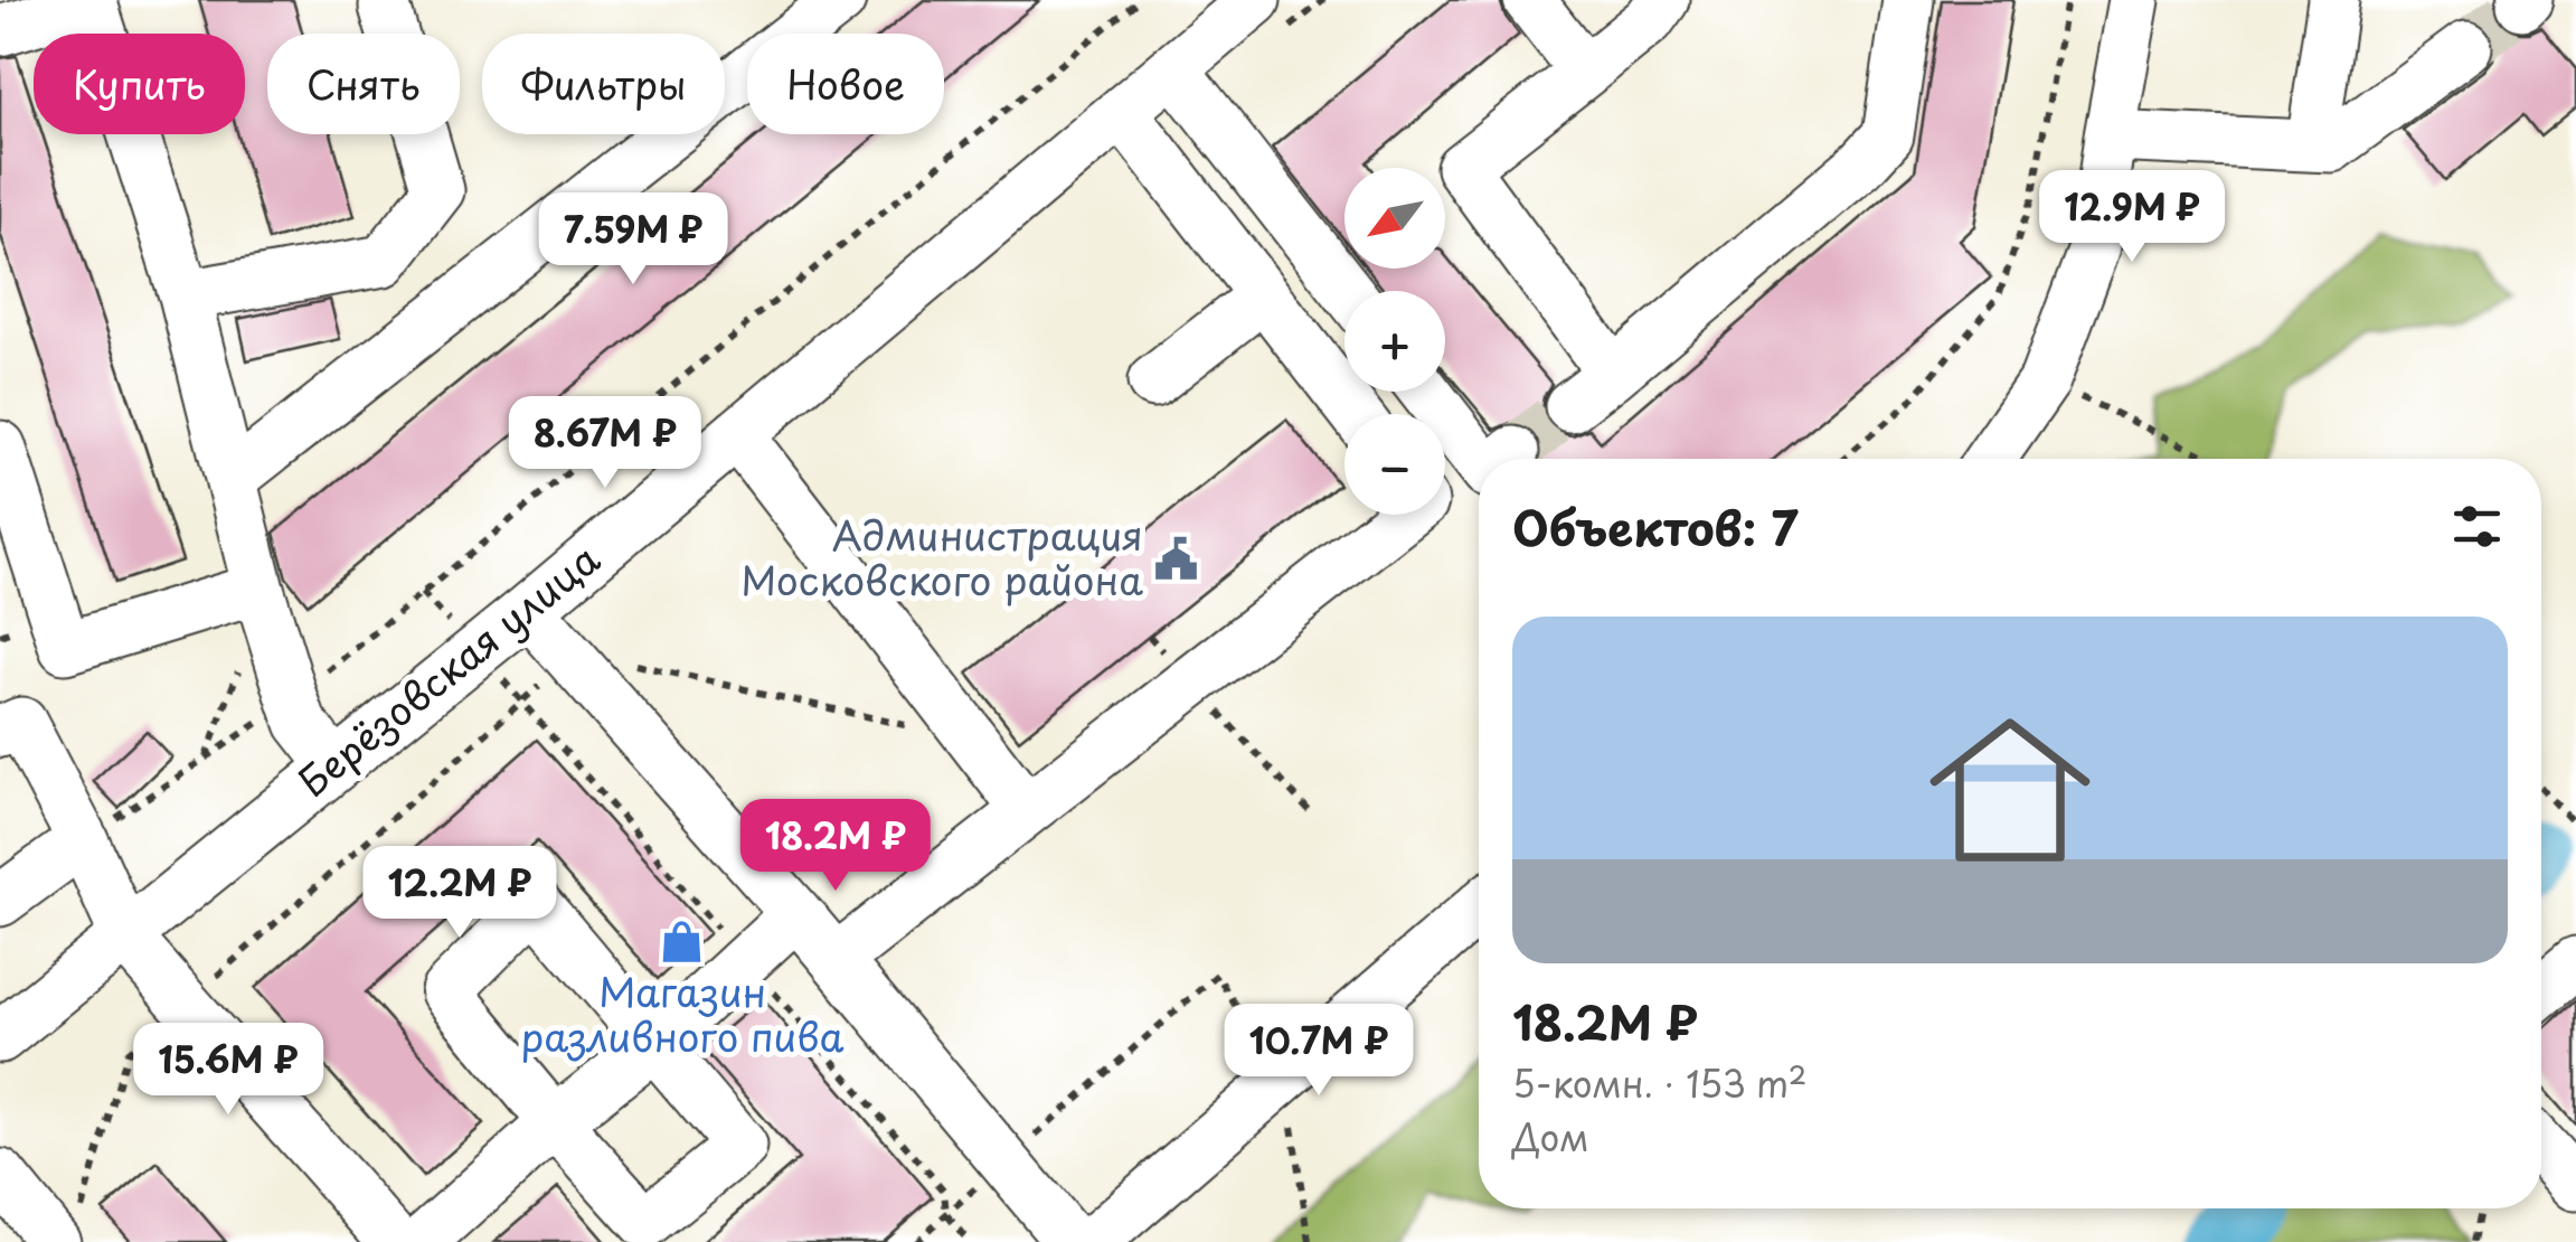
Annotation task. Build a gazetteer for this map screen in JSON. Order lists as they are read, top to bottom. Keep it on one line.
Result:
{"streets":{"street":["Берёзовская улица"]},"places":{"public building":["Администрация Московского района"],"shop":["Магазин разливного пива"]},"north":"bottom left","page":{"chip":["Купить","Снять","Фильтры","Новое"],"map_buttons":["+","−"],"price":["12.9M ₽","7.59M ₽","8.67M ₽","18.2M ₽","12.2M ₽","10.7M ₽","15.6M ₽"],"heading":"Объектов: 7","list":[{"name":"18.2M ₽","note":"5-комн. · 153 m² · Дом"}]}}
